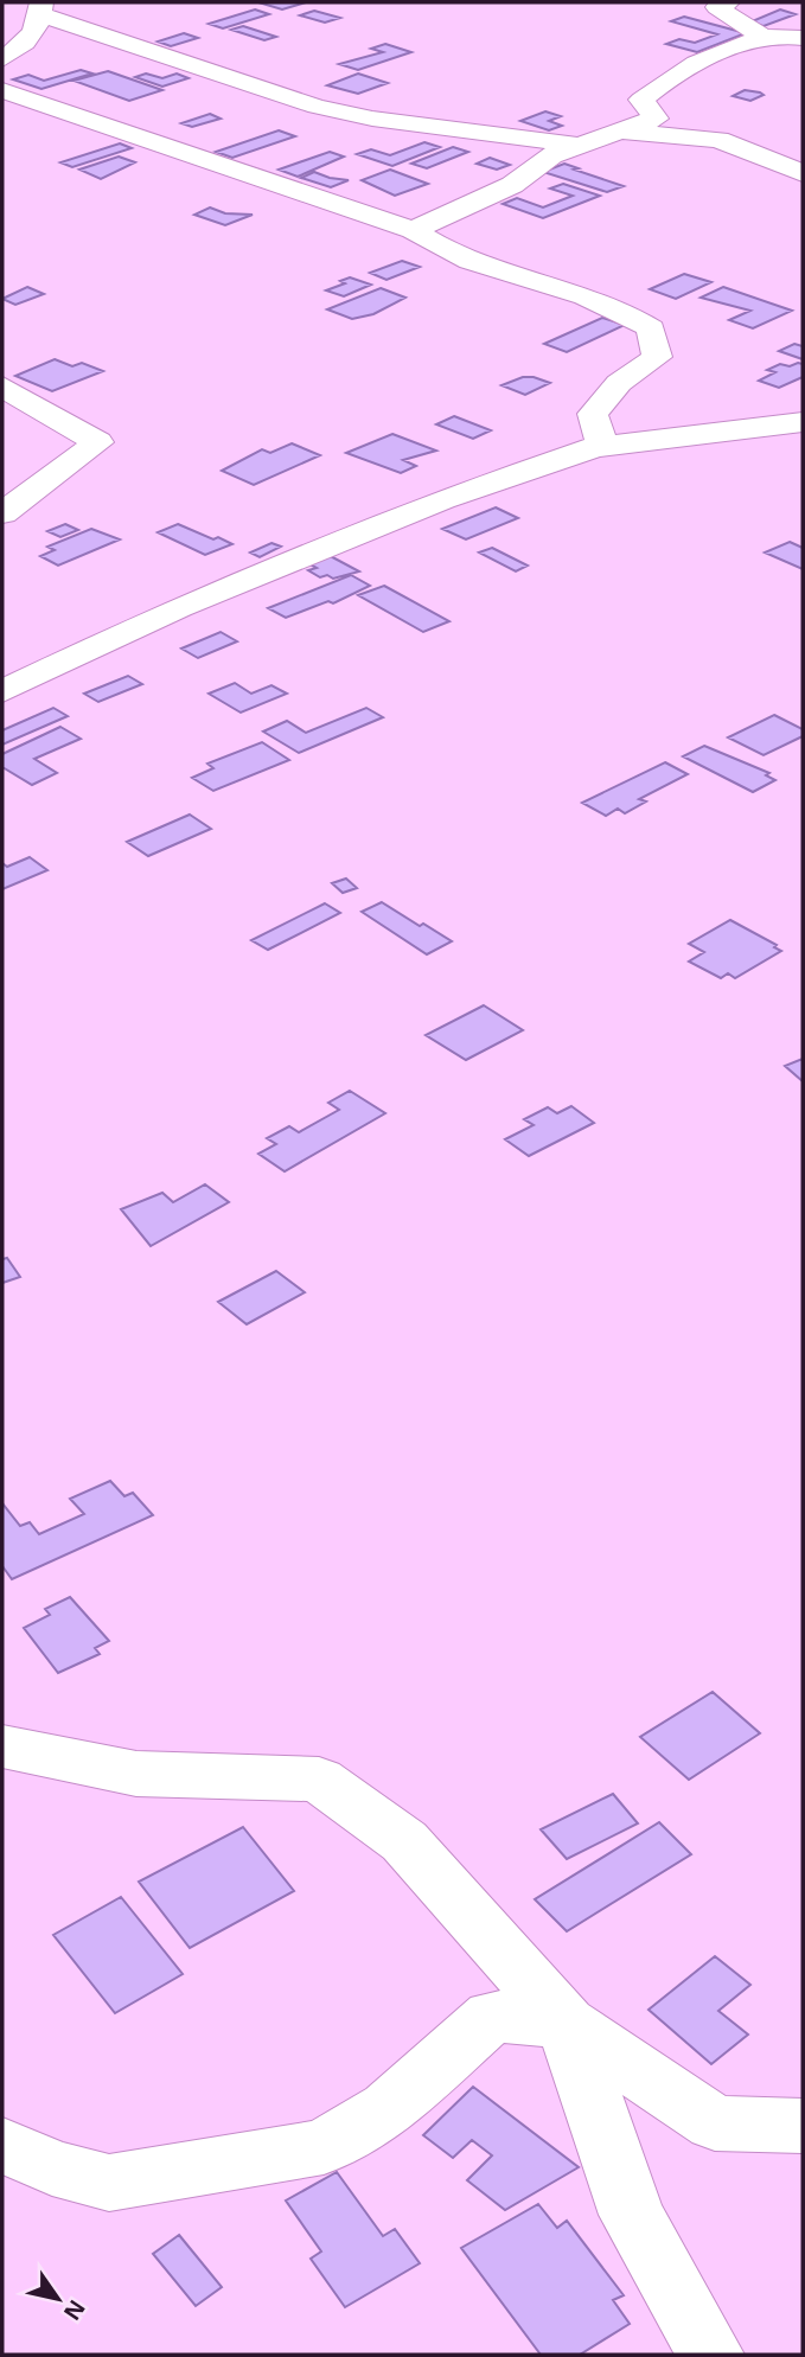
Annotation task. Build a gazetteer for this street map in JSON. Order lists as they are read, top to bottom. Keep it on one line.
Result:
{"north":"bottom right"}
